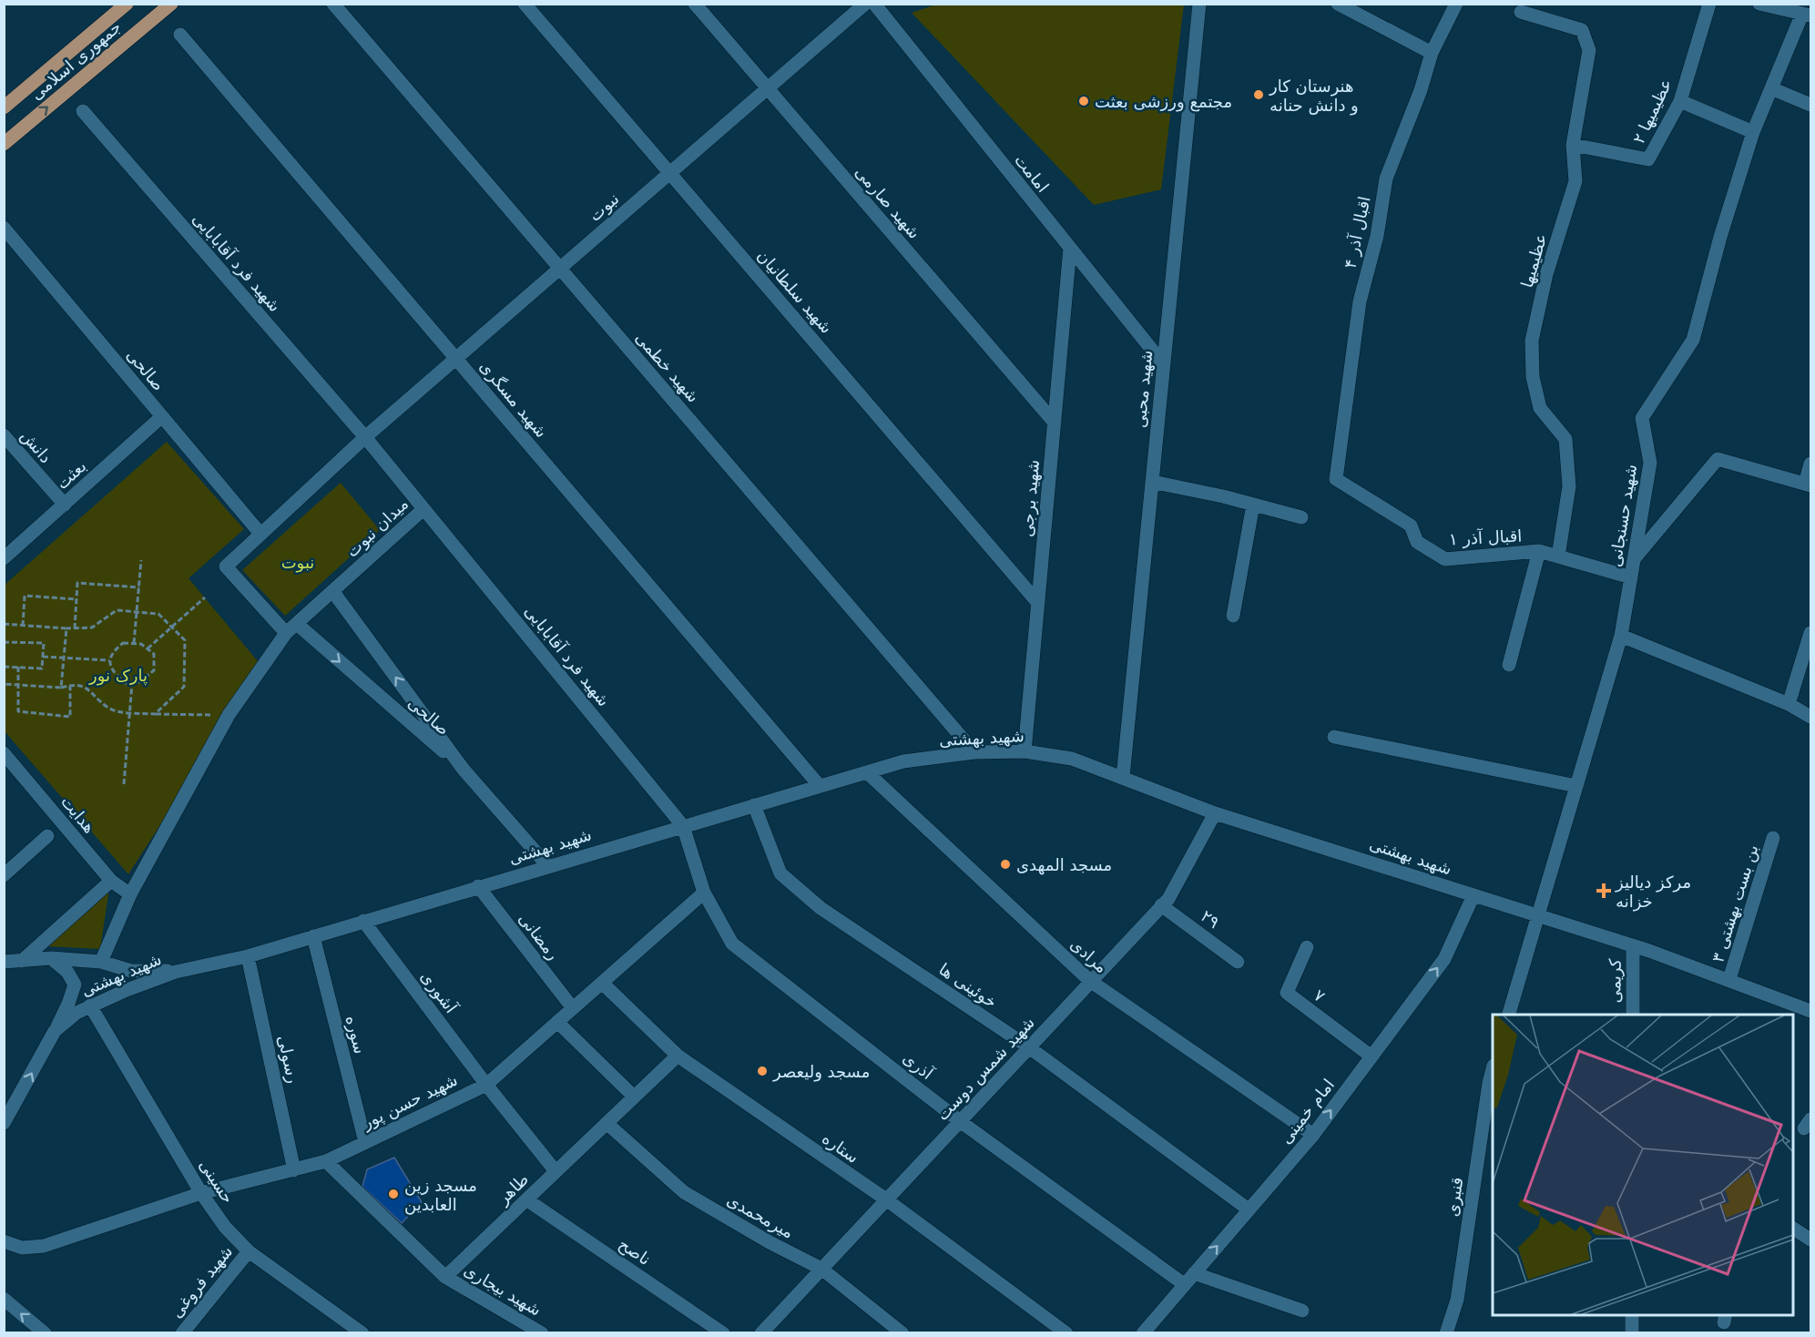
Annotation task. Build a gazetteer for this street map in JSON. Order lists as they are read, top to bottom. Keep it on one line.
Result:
{"streets":{"main road":["جمهوری اسلامی"],"street":["عظیمیها ۲","امامت","شهید صارمی","نبوت","اقبال آذر ۴","عظیمیها","شهید فرد آقابابایی","شهید سلطانیان","شهید خطمی","صالحی","شهید محبی","شهید مسگری","دانش","بعثت","شهید برجی","شهید حسنجانی","میدان نبوت","اقبال آذر ۱","شهید بهشتی","هدایت","بن بست بهشتی ۳","۲۹","رمضانی","مرادی","کریمی","خوئینی ها","آشوری","۷","سوره","رسولی","آذری","شهید شمس دوست","شهید حسن پور","امام خمینی","ستاره","حسینی","طاهر","قنبری","میرمحمدی","ناصح","شهید فروغی","شهید بیجاری"]},"crossings":[["عظیمیها ۲","عظیمیها"],["امامت","شهید محبی"],["امامت","شهید برجی"],["شهید صارمی","نبوت"],["شهید صارمی","شهید برجی"],["نبوت","شهید فرد آقابابایی"],["نبوت","شهید سلطانیان"],["نبوت","شهید خطمی"],["نبوت","شهید مسگری"],["نبوت","میدان نبوت"],["اقبال آذر ۴","اقبال آذر ۱"],["عظیمیها","اقبال آذر ۱"],["شهید فرد آقابابایی","میدان نبوت"],["شهید فرد آقابابایی","شهید بهشتی"],["شهید سلطانیان","شهید برجی"],["شهید خطمی","شهید بهشتی"],["صالحی","بعثت"],["صالحی","میدان نبوت"],["صالحی","شهید بهشتی"],["شهید محبی","شهید بهشتی"],["شهید مسگری","شهید بهشتی"],["دانش","بعثت"],["شهید برجی","شهید بهشتی"],["شهید حسنجانی","اقبال آذر ۱"],["شهید حسنجانی","شهید بهشتی"],["شهید بهشتی","بن بست بهشتی ۳"],["شهید بهشتی","رمضانی"],["شهید بهشتی","مرادی"],["شهید بهشتی","کریمی"],["شهید بهشتی","خوئینی ها"],["شهید بهشتی","آشوری"],["شهید بهشتی","سوره"],["شهید بهشتی","رسولی"],["شهید بهشتی","شهید شمس دوست"],["شهید بهشتی","امام خمینی"],["شهید بهشتی","حسینی"],["۲۹","شهید شمس دوست"],["رمضانی","شهید حسن پور"],["مرادی","شهید شمس دوست"],["مرادی","امام خمینی"],["خوئینی ها","شهید شمس دوست"],["خوئینی ها","امام خمینی"],["آشوری","شهید حسن پور"],["آشوری","طاهر"],["۷","امام خمینی"],["سوره","شهید حسن پور"],["رسولی","شهید حسن پور"],["آذری","شهید شمس دوست"],["آذری","شهید حسن پور"],["آذری","امام خمینی"],["شهید شمس دوست","ستاره"],["شهید شمس دوست","میرمحمدی"],["شهید حسن پور","ستاره"],["شهید حسن پور","حسینی"],["ستاره","طاهر"],["حسینی","شهید فروغی"],["طاهر","میرمحمدی"],["طاهر","ناصح"],["طاهر","شهید بیجاری"]],"one_way":["امام خمینی"],"parks":["نبوت","پارک نور"],"places":{"other":["هنرستان کار و دانش حنانه","مجتمع ورزشی بعثت","مسجد المهدی","مسجد ولیعصر","مسجد زین العابدین"],"health":["مرکز دیالیز خزانه"]}}
